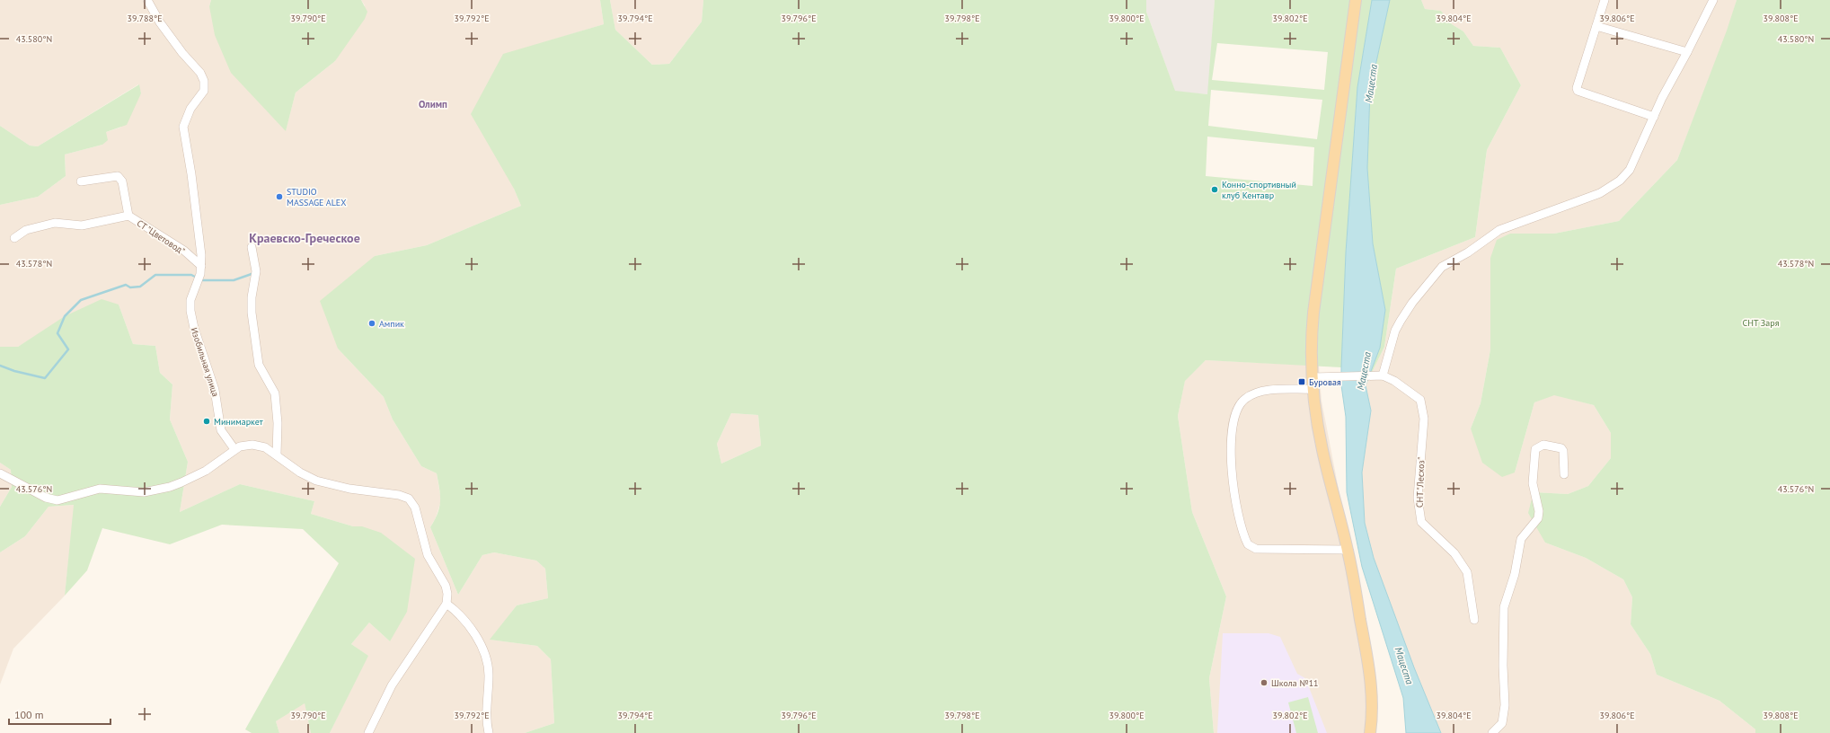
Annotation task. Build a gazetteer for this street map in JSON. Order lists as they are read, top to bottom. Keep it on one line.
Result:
{"streets":{"street":["СТ \"Цветовод\"","Изобильная улица","СНТ \"Лесхоз\""]},"crossings":[["СТ \"Цветовод\"","Изобильная улица"]],"districts":["Олимп","Краевско-Греческое"],"water":["Мацеста"],"parks":["СНТ Заря"],"places":{"other":["Конно-спортивный клуб Кентавр","STUDIO MASSAGE ALEX","Ампик","Минимаркет","Школа №11"],"transit":["Буровая"]},"scale_bar":"100 m","coordinates":["39.788°E","39.790°E","39.792°E","39.794°E","39.796°E","39.798°E","39.800°E","39.802°E","39.804°E","39.806°E","39.808°E","43.580°N","43.578°N","43.576°N"]}
